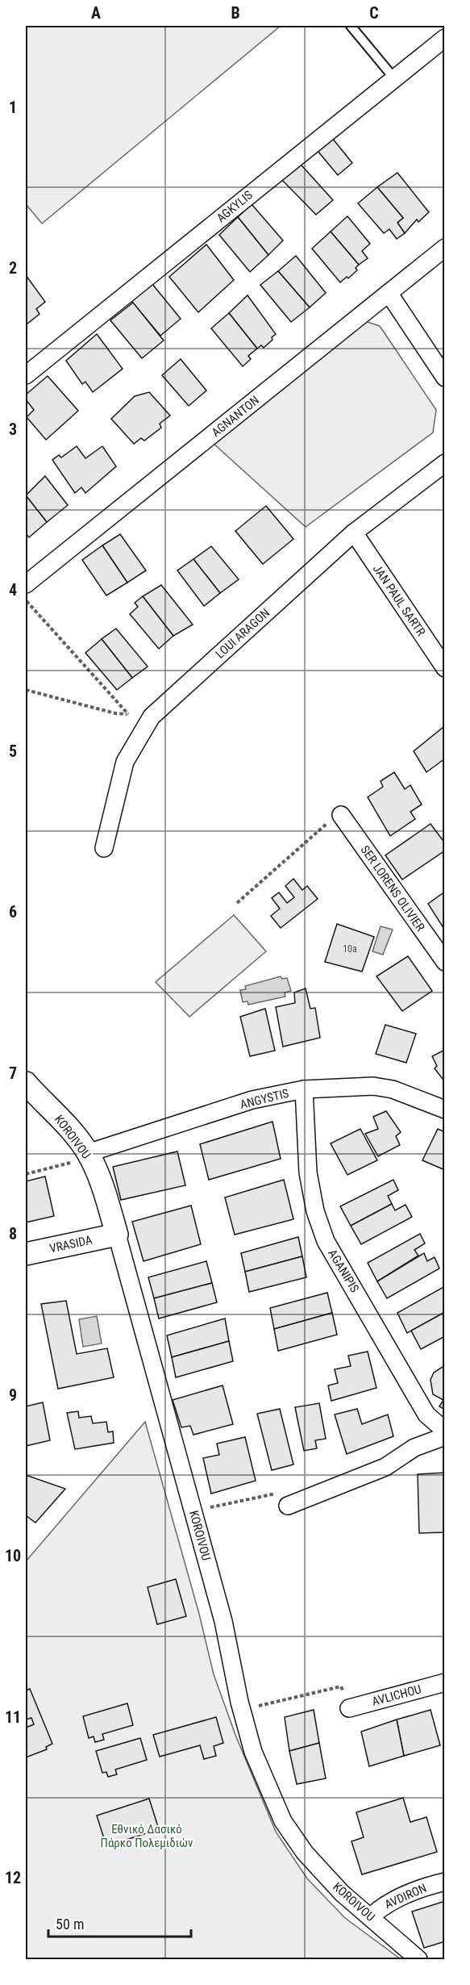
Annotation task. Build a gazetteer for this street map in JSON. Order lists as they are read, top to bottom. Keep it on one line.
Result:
{"streets":{"street":["AGKYLIS","AGNANTON","JAN PAUL SARTR","LOUI ARAGON","SER LORENS OLIVIER","ANGYSTIS","KOROIVOU","VRASIDA","AGANIPIS","AVLICHOU","AVDIRON"]},"crossings":[["JAN PAUL SARTR","LOUI ARAGON"],["ANGYSTIS","KOROIVOU"],["ANGYSTIS","AGANIPIS"],["KOROIVOU","VRASIDA"],["KOROIVOU","AVDIRON"]],"parks":["Εθνικό Δασικό Πάρκο Πολεμιδιών"],"house_numbers":["10a"],"scale_bar":"50 m","grid":{"columns":["A","B","C"],"rows":["1","2","3","4","5","6","7","8","9","10","11","12"]}}
